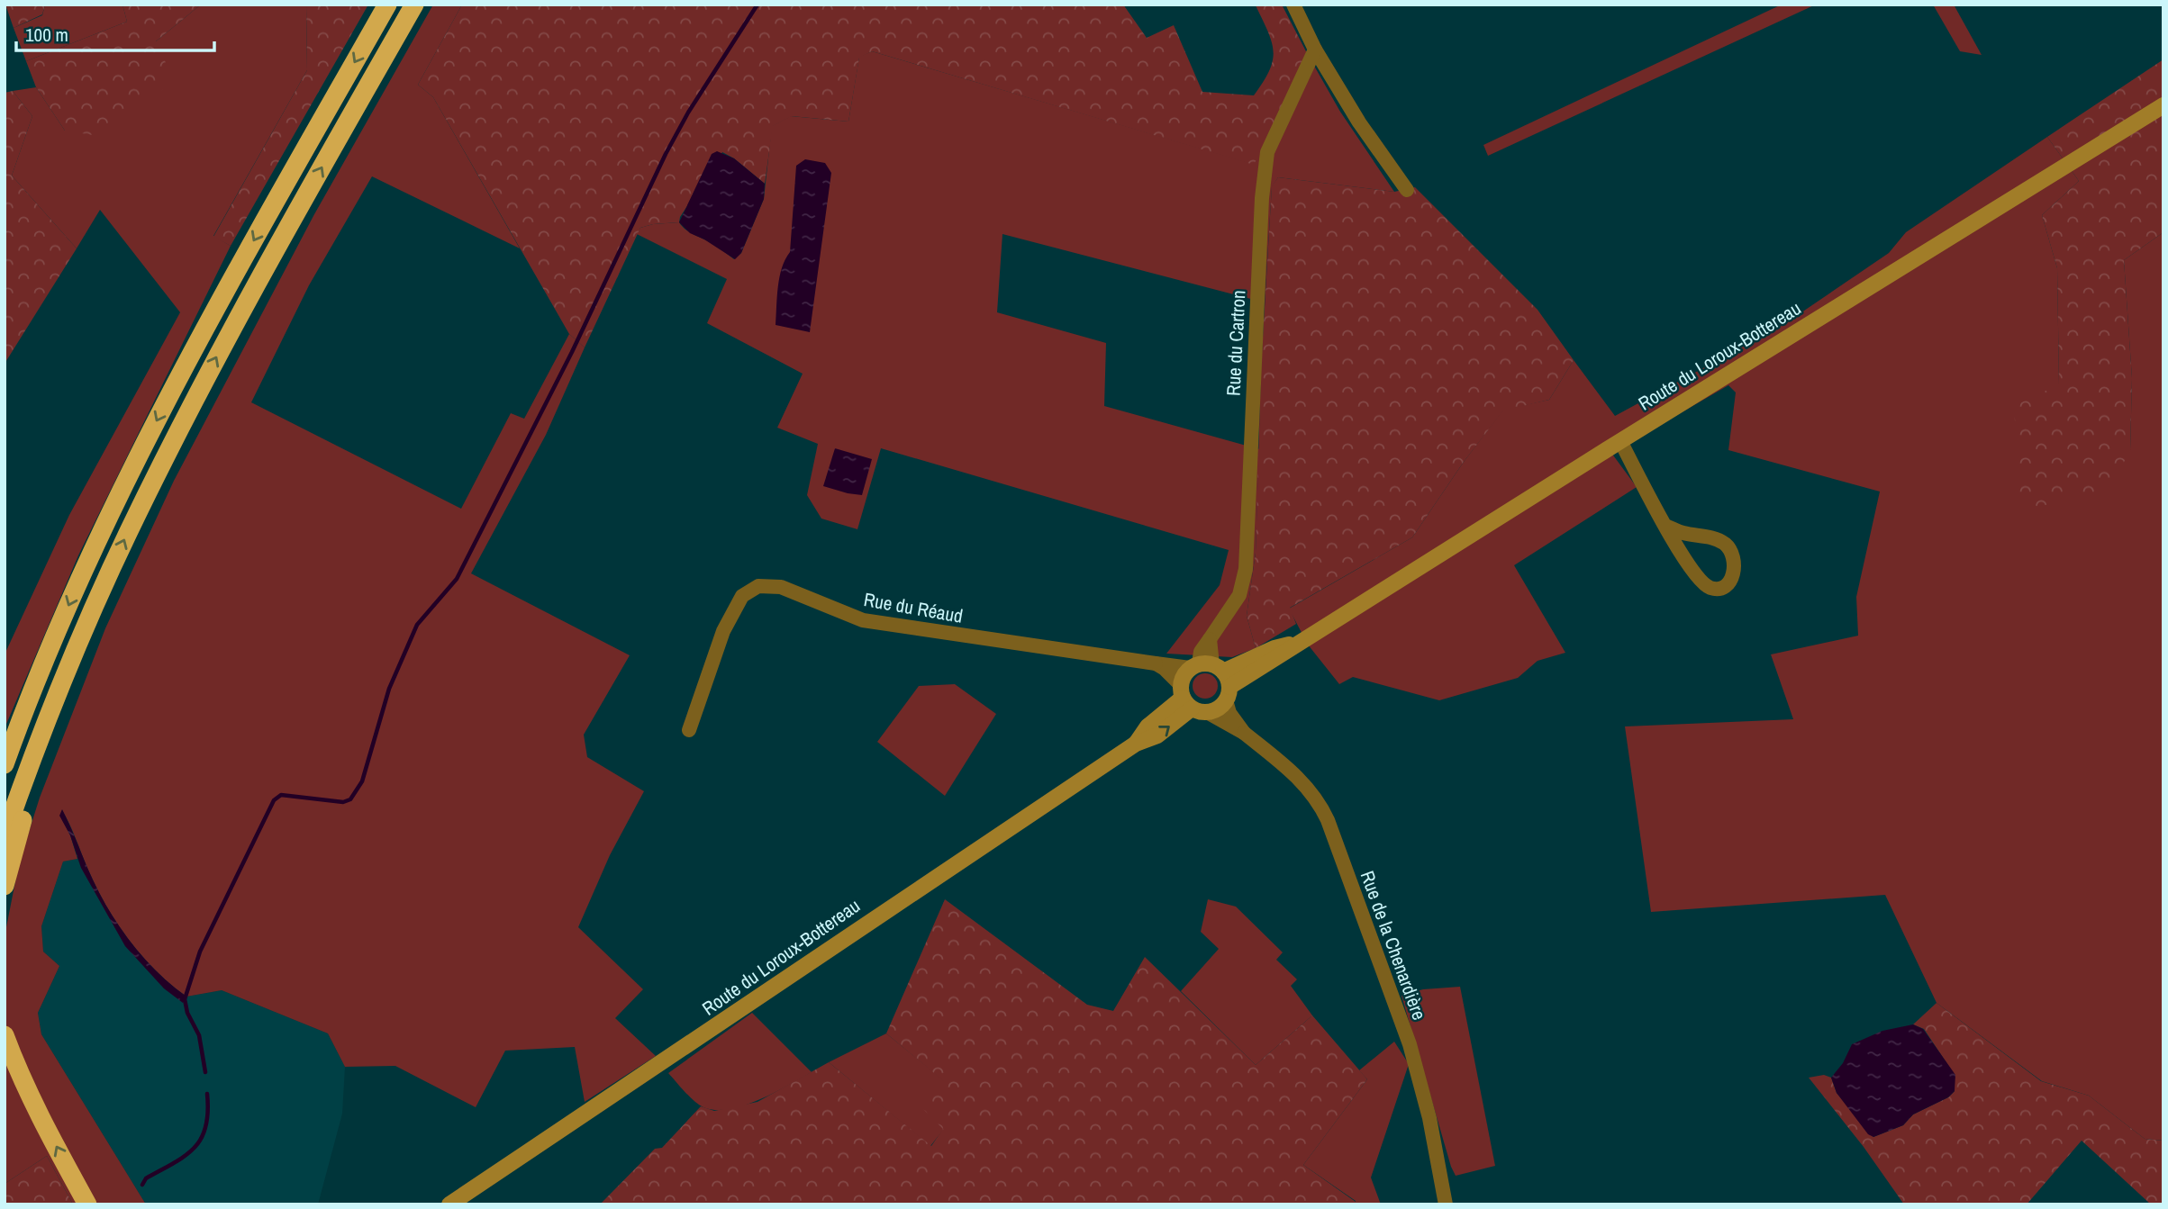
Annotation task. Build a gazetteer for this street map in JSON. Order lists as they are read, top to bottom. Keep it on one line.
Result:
{"streets":{"main road":["Route du Loroux-Bottereau"],"street":["Rue du Cartron","Rue du Réaud","Rue de la Chenardière"]},"crossings":[["Rue du Cartron","Route du Loroux-Bottereau"],["Rue du Cartron","Rue du Réaud"],["Route du Loroux-Bottereau","Rue du Réaud"],["Route du Loroux-Bottereau","Rue de la Chenardière"]],"scale_bar":"100 m"}
